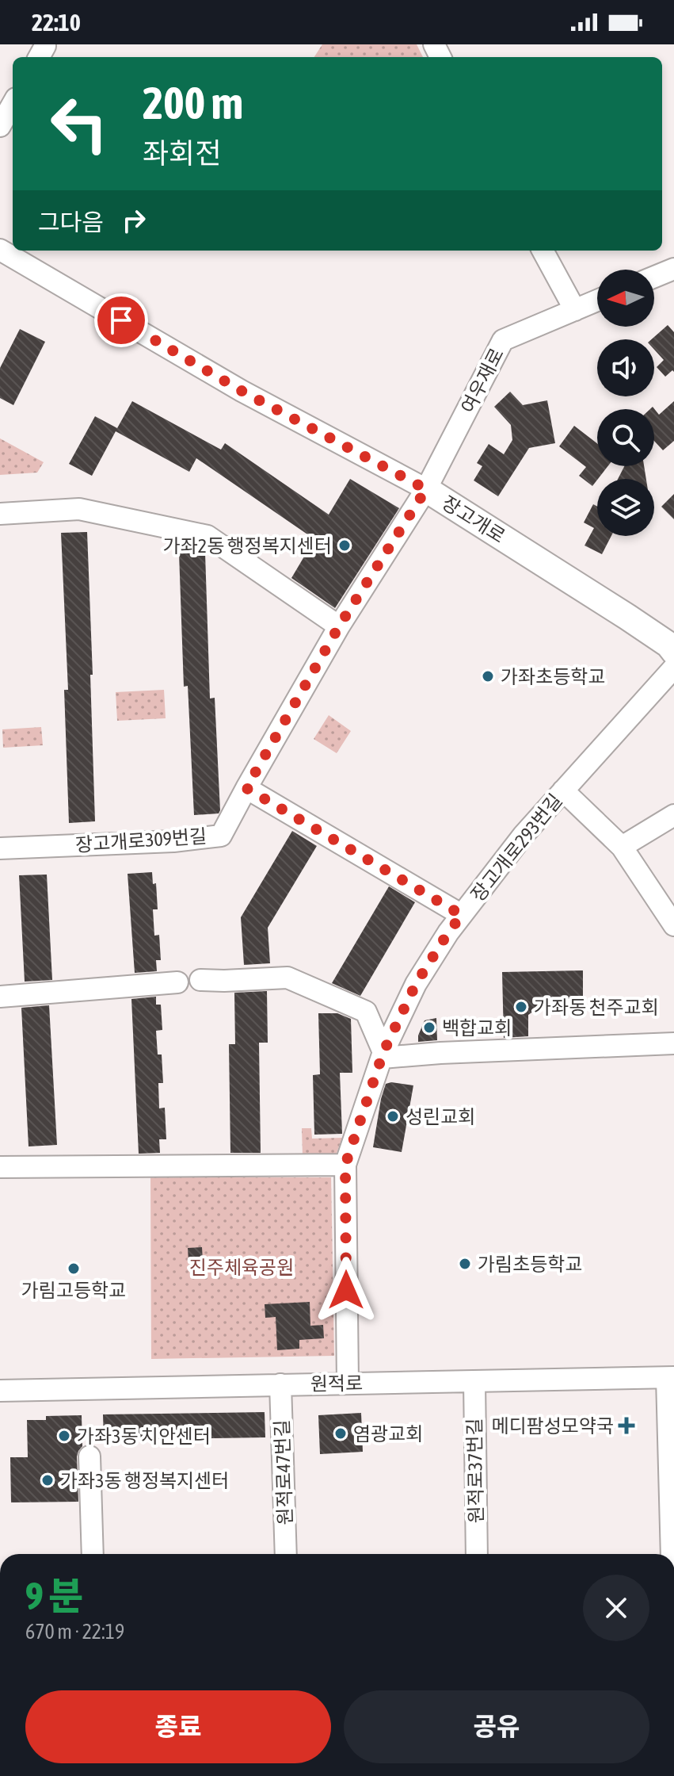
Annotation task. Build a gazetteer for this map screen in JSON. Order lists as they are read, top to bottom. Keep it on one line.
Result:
{"streets":{"main road":["장고개로"],"street":["여우재로","장고개로309번길","장고개로293번길","원적로","원적로37번길","원적로47번길"]},"crossings":[["여우재로","장고개로"],["여우재로","장고개로309번길"],["장고개로","장고개로309번길"],["장고개로293번길","원적로"],["원적로","원적로37번길"],["원적로","원적로47번길"]],"parks":["진주체육공원"],"places":{"other":["가좌2동 행정복지센터","가좌초등학교","가좌동 천주교회","백합교회","성린교회","가림초등학교","가림고등학교","염광교회","가좌3동 치안센터","가좌3동 행정복지센터"],"health":["메디팜성모약국"]},"north":"left","page":{"status":"22:10","turn":["200 m","좌회전"],"then":"그다음","heading":["9 분","670 m · 22:19"],"buttons":["종료","공유"]}}
